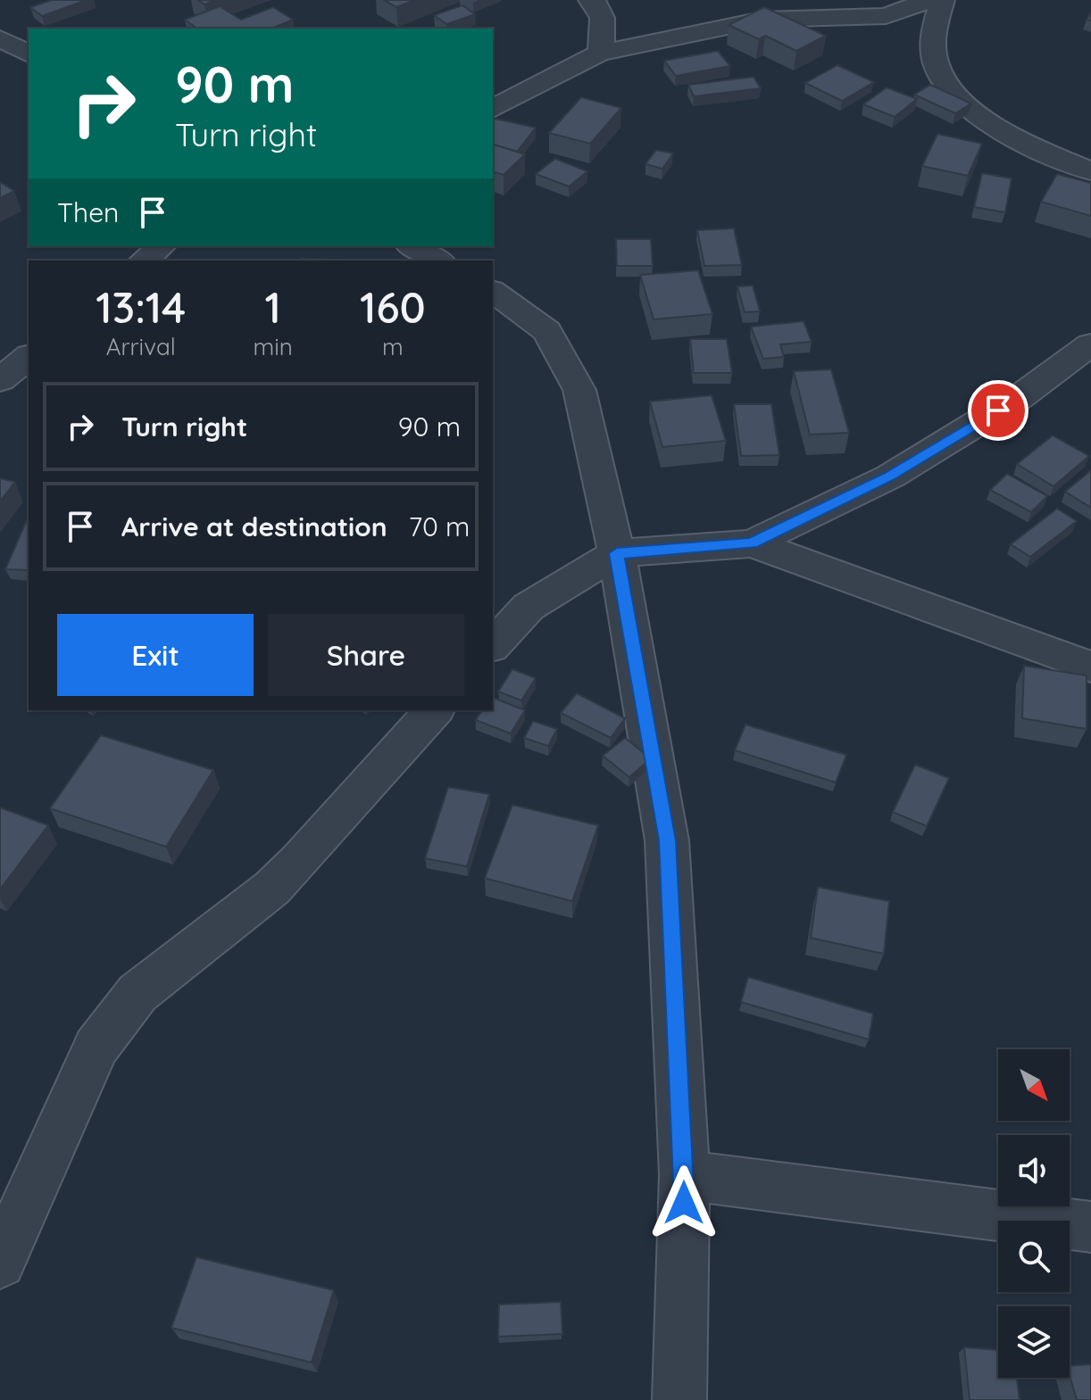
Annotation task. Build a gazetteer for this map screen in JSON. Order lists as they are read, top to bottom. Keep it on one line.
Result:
{"north":"bottom right","page":{"turn":["90 m","Turn right"],"then":"Then","eta":["13:14","Arrival","1","min","160","m"],"list":[{"name":"Turn right","value":"90 m"},{"name":"Arrive at destination","value":"70 m"}],"buttons":["Exit","Share"]}}
